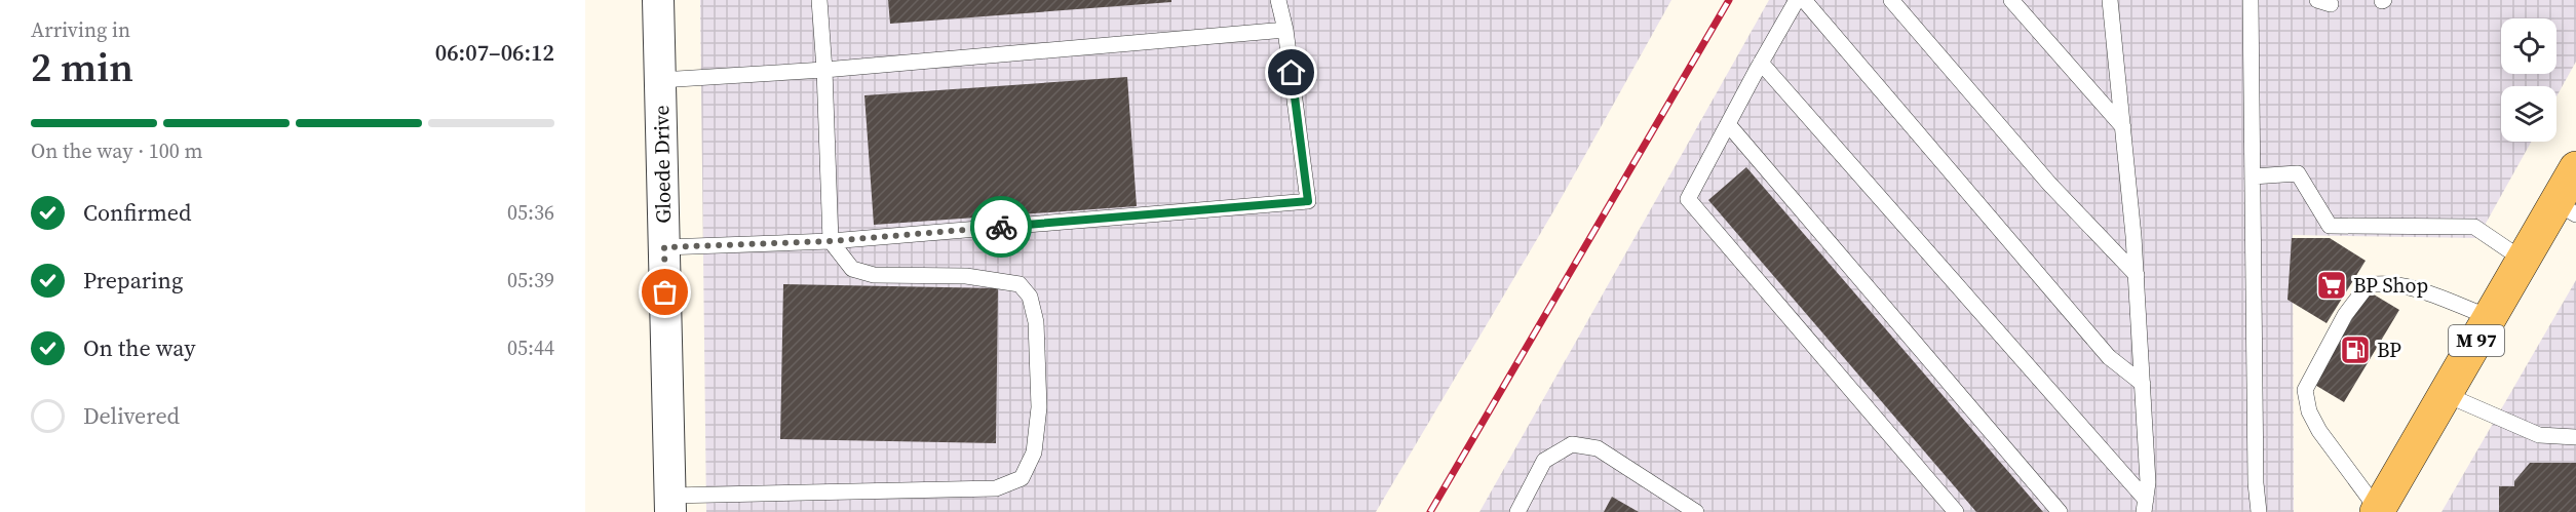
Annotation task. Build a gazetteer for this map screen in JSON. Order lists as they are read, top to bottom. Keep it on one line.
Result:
{"streets":{"main road":["M 97"],"street":["Gloede Drive"]},"places":{"supermarket":["BP Shop"],"fuel station":["BP"]},"page":{"heading":["2 min","Arriving in","06:07–06:12"],"bar":"On the way · 100 m","list":[["Confirmed","05:36"],["Preparing","05:39"],["On the way","05:44"],"Delivered"]}}
